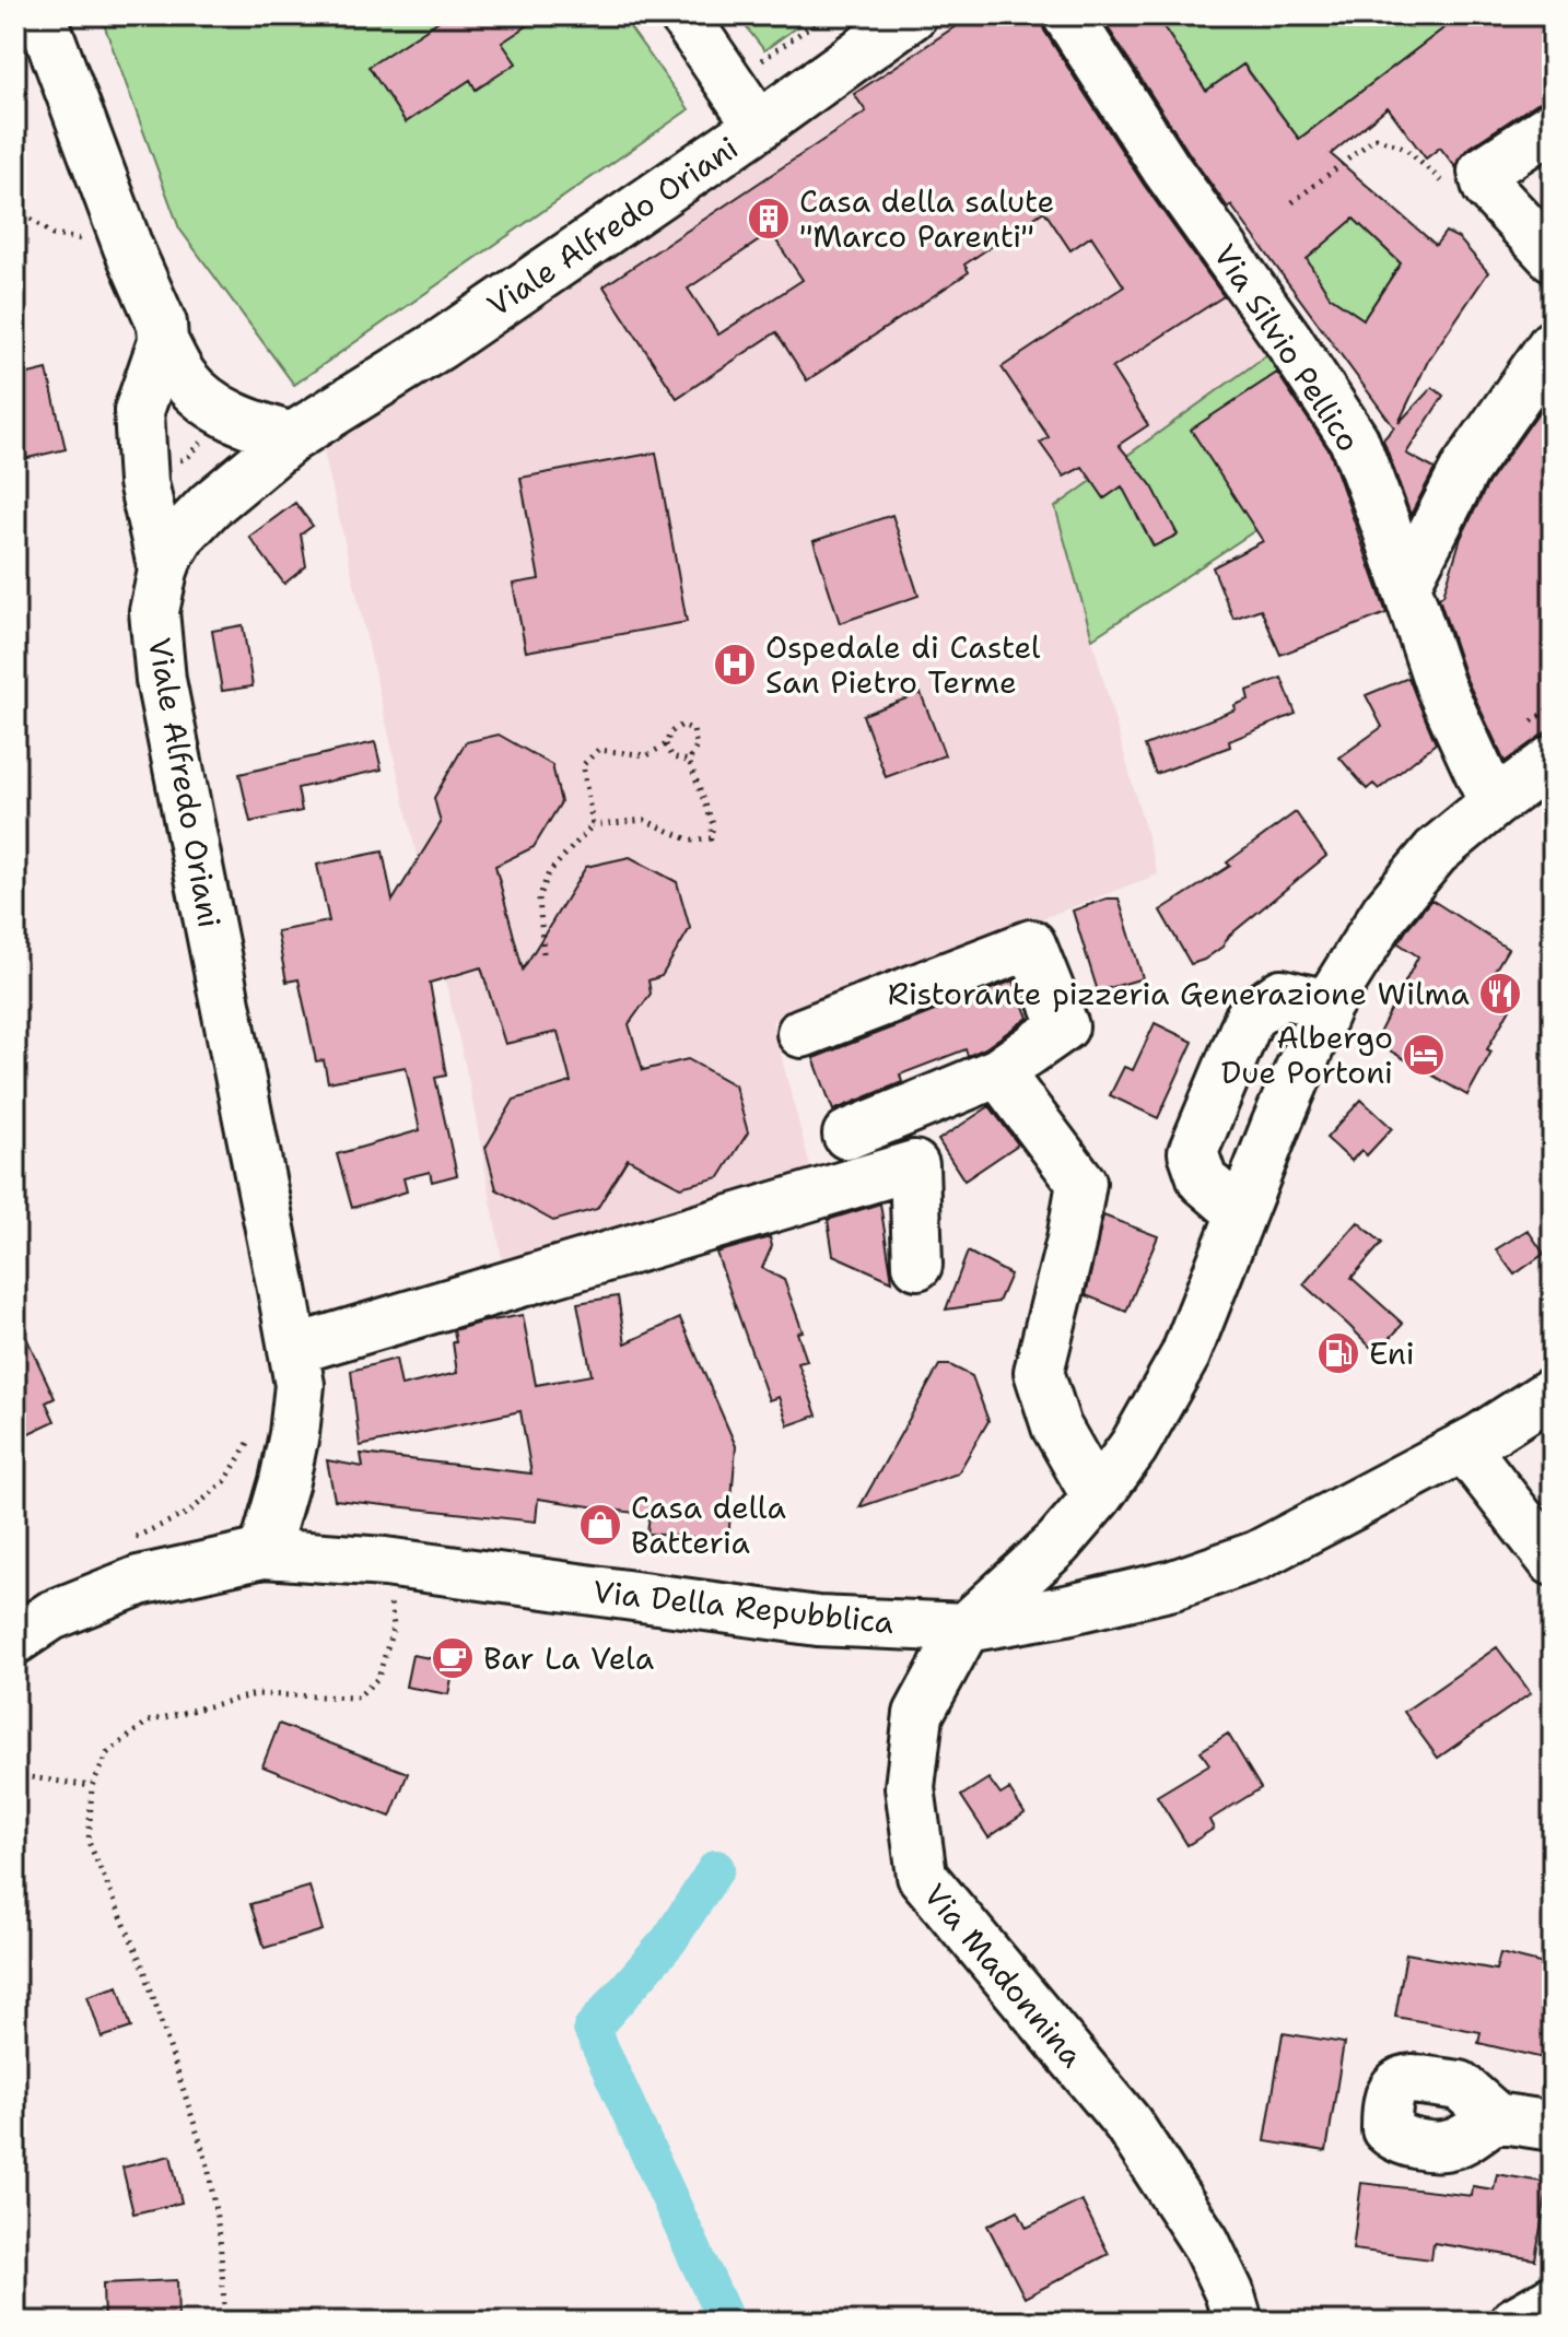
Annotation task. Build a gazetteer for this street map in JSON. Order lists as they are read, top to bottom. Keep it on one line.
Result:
{"streets":{"street":["Viale Alfredo Oriani","Via Silvio Pellico","Via Della Repubblica","Via Madonnina"]},"crossings":[["Viale Alfredo Oriani","Via Della Repubblica"],["Via Silvio Pellico","Via Madonnina"],["Via Della Repubblica","Via Madonnina"]],"places":{"building":["Casa della salute \"Marco Parenti\""],"hospital":["Ospedale di Castel San Pietro Terme"],"restaurant":["Ristorante pizzeria Generazione Wilma"],"hotel":["Albergo Due Portoni"],"fuel station":["Eni"],"shop":["Casa della Batteria"],"cafe":["Bar La Vela"]}}
